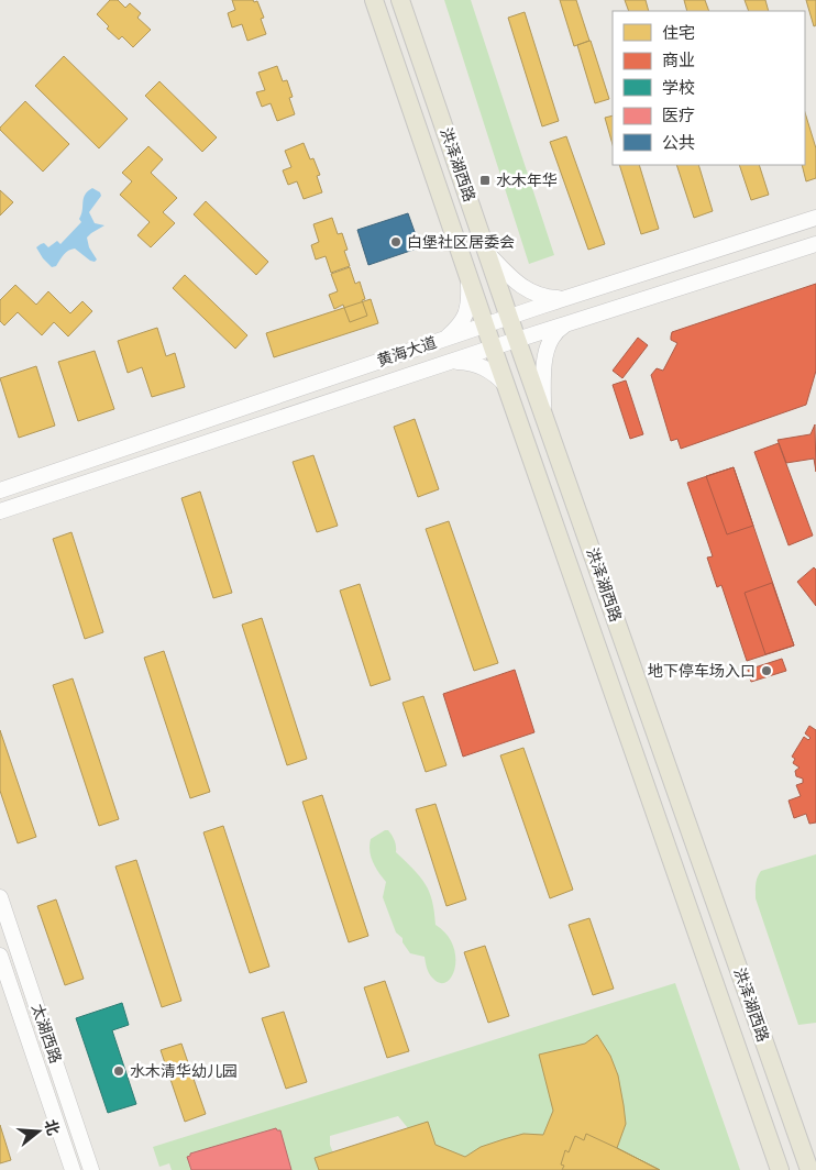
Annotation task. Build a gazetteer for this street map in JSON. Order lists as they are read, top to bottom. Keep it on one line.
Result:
{"streets":{"main road":["洪泽湖西路"],"street":["黄海大道","太湖西路"]},"crossings":[["洪泽湖西路","黄海大道"]],"places":{"transit":["水木年华"],"other":["白堡社区居委会","地下停车场入口","水木清华幼儿园"]},"legend":["住宅","商业","学校","医疗","公共"],"north":"right"}
